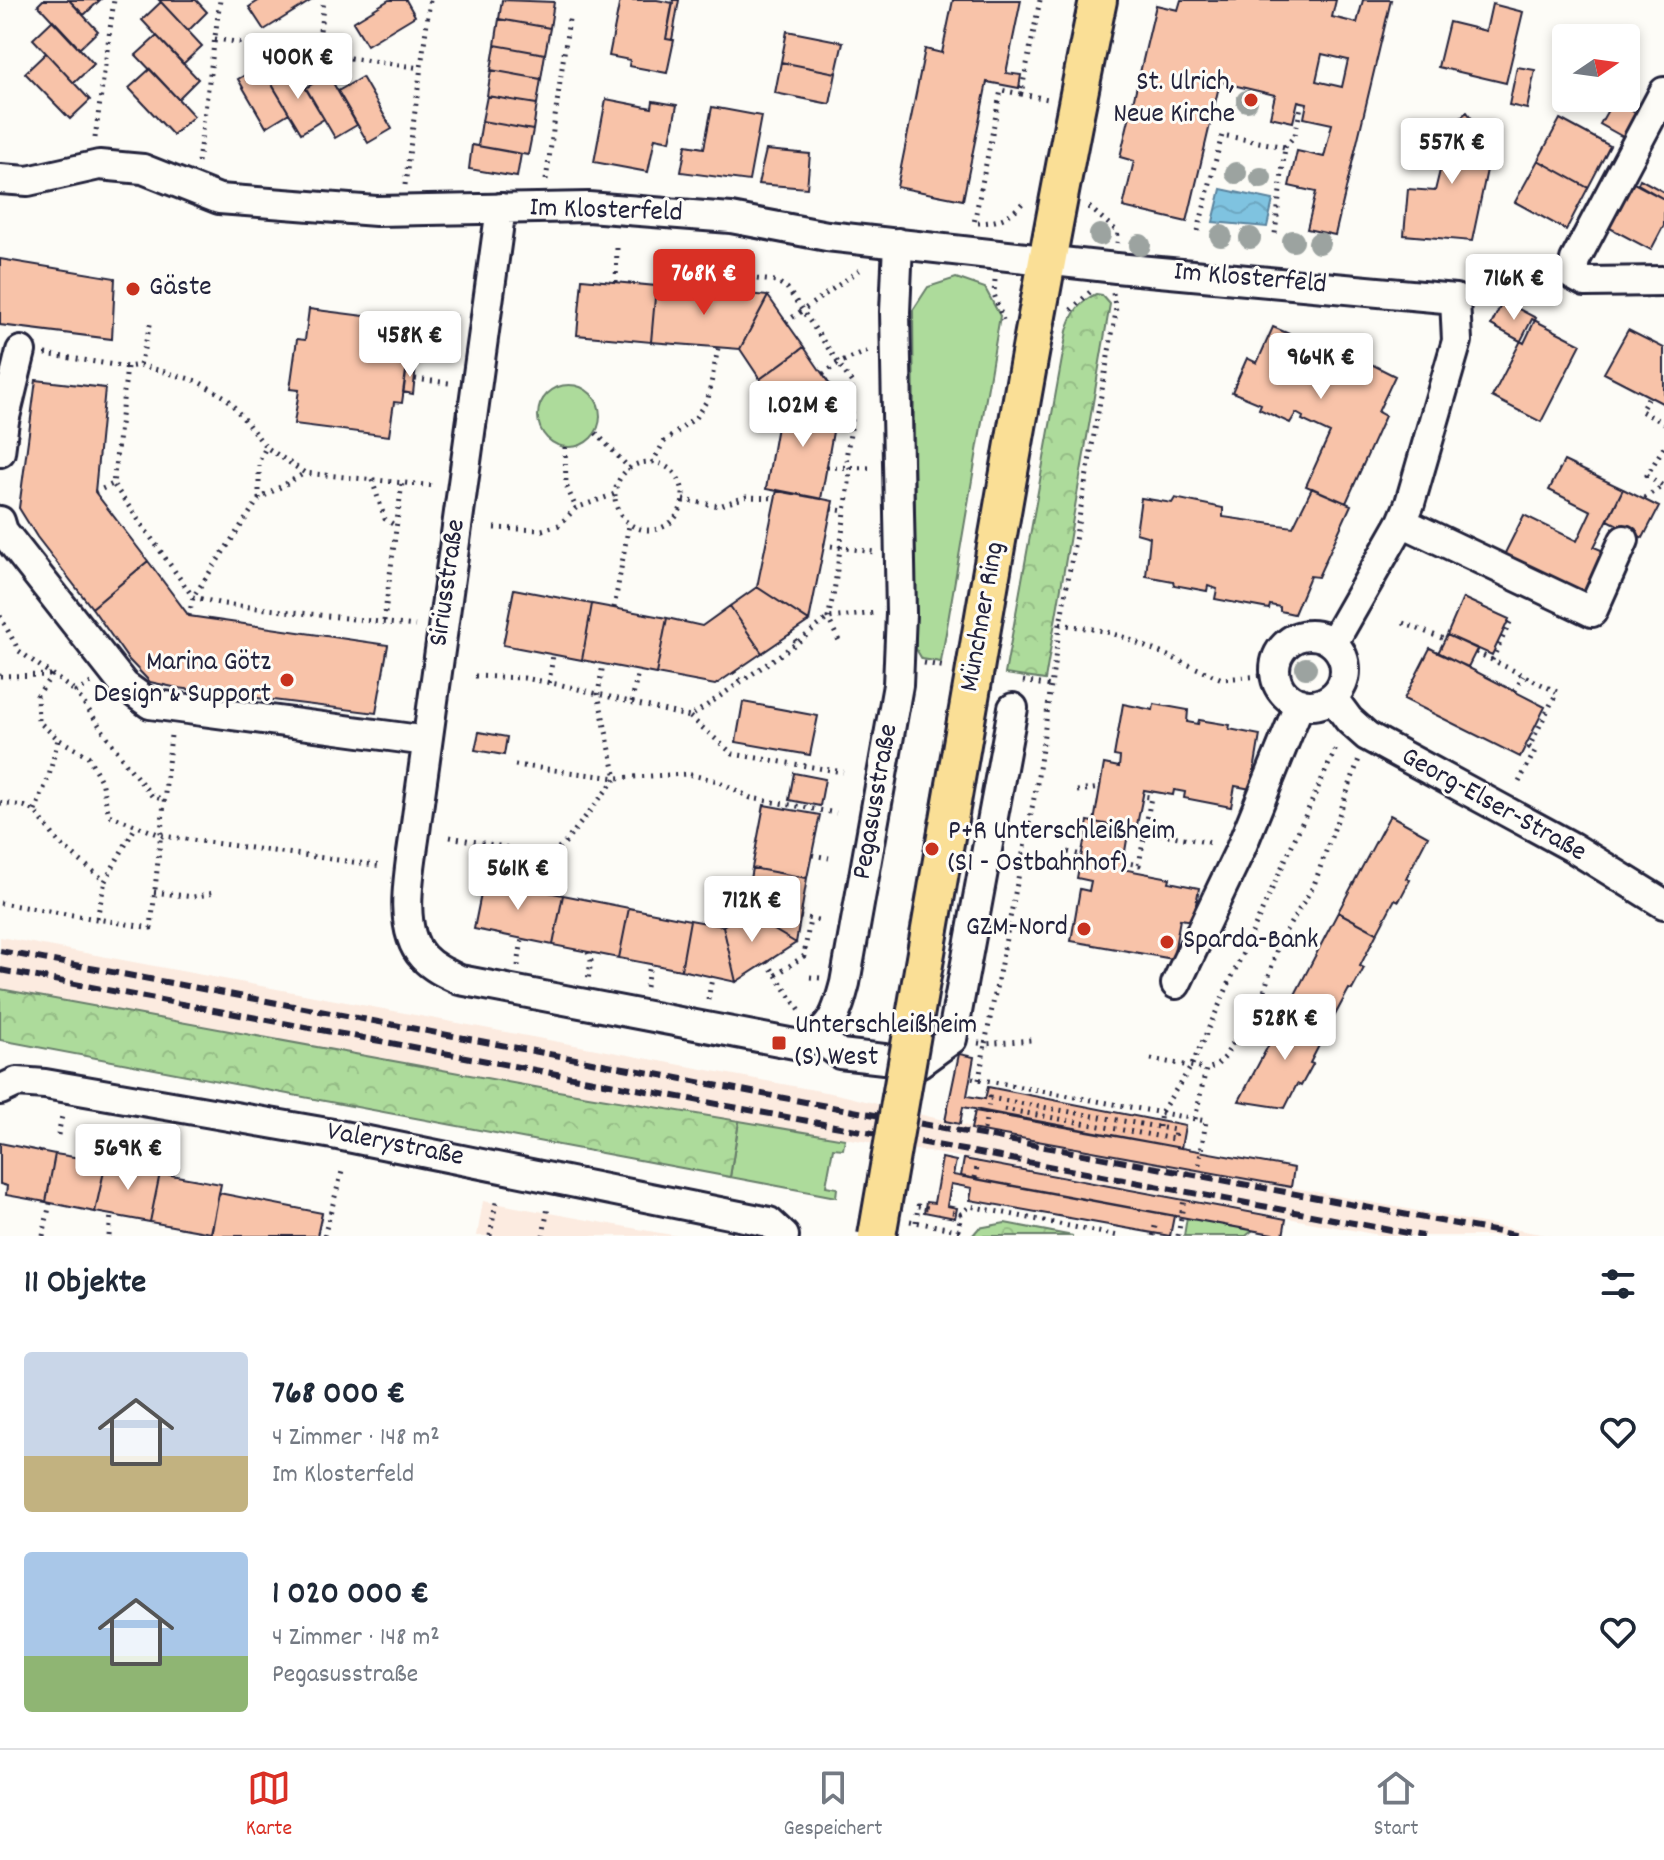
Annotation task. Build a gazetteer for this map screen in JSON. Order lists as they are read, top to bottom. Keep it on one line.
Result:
{"streets":{"main road":["Münchner Ring"],"street":["Im Klosterfeld","Siriusstraße","Pegasusstraße","Georg-Elser-Straße","Valerystraße"]},"crossings":[["Im Klosterfeld","Siriusstraße"],["Im Klosterfeld","Münchner Ring"],["Im Klosterfeld","Pegasusstraße"],["Siriusstraße","Pegasusstraße"]],"places":{"other":["St. Ulrich, Neue Kirche","Gäste","Marina Götz Design & Support","P+R Unterschleißheim (S1 - Ostbahnhof)","GZM-Nord","Sparda-Bank"],"transit":["Unterschleißheim (S) West"]},"north":"right","page":{"price":["400K €","557K €","768K €","716K €","458K €","964K €","1.02M €","561K €","712K €","528K €","569K €"],"heading":"11 Objekte","list":[{"name":"768 000 €","note":"4 Zimmer · 148 m² · Im Klosterfeld"},{"name":"1 020 000 €","note":"4 Zimmer · 148 m² · Pegasusstraße"}],"tabs":["Karte","Gespeichert","Start"]}}
